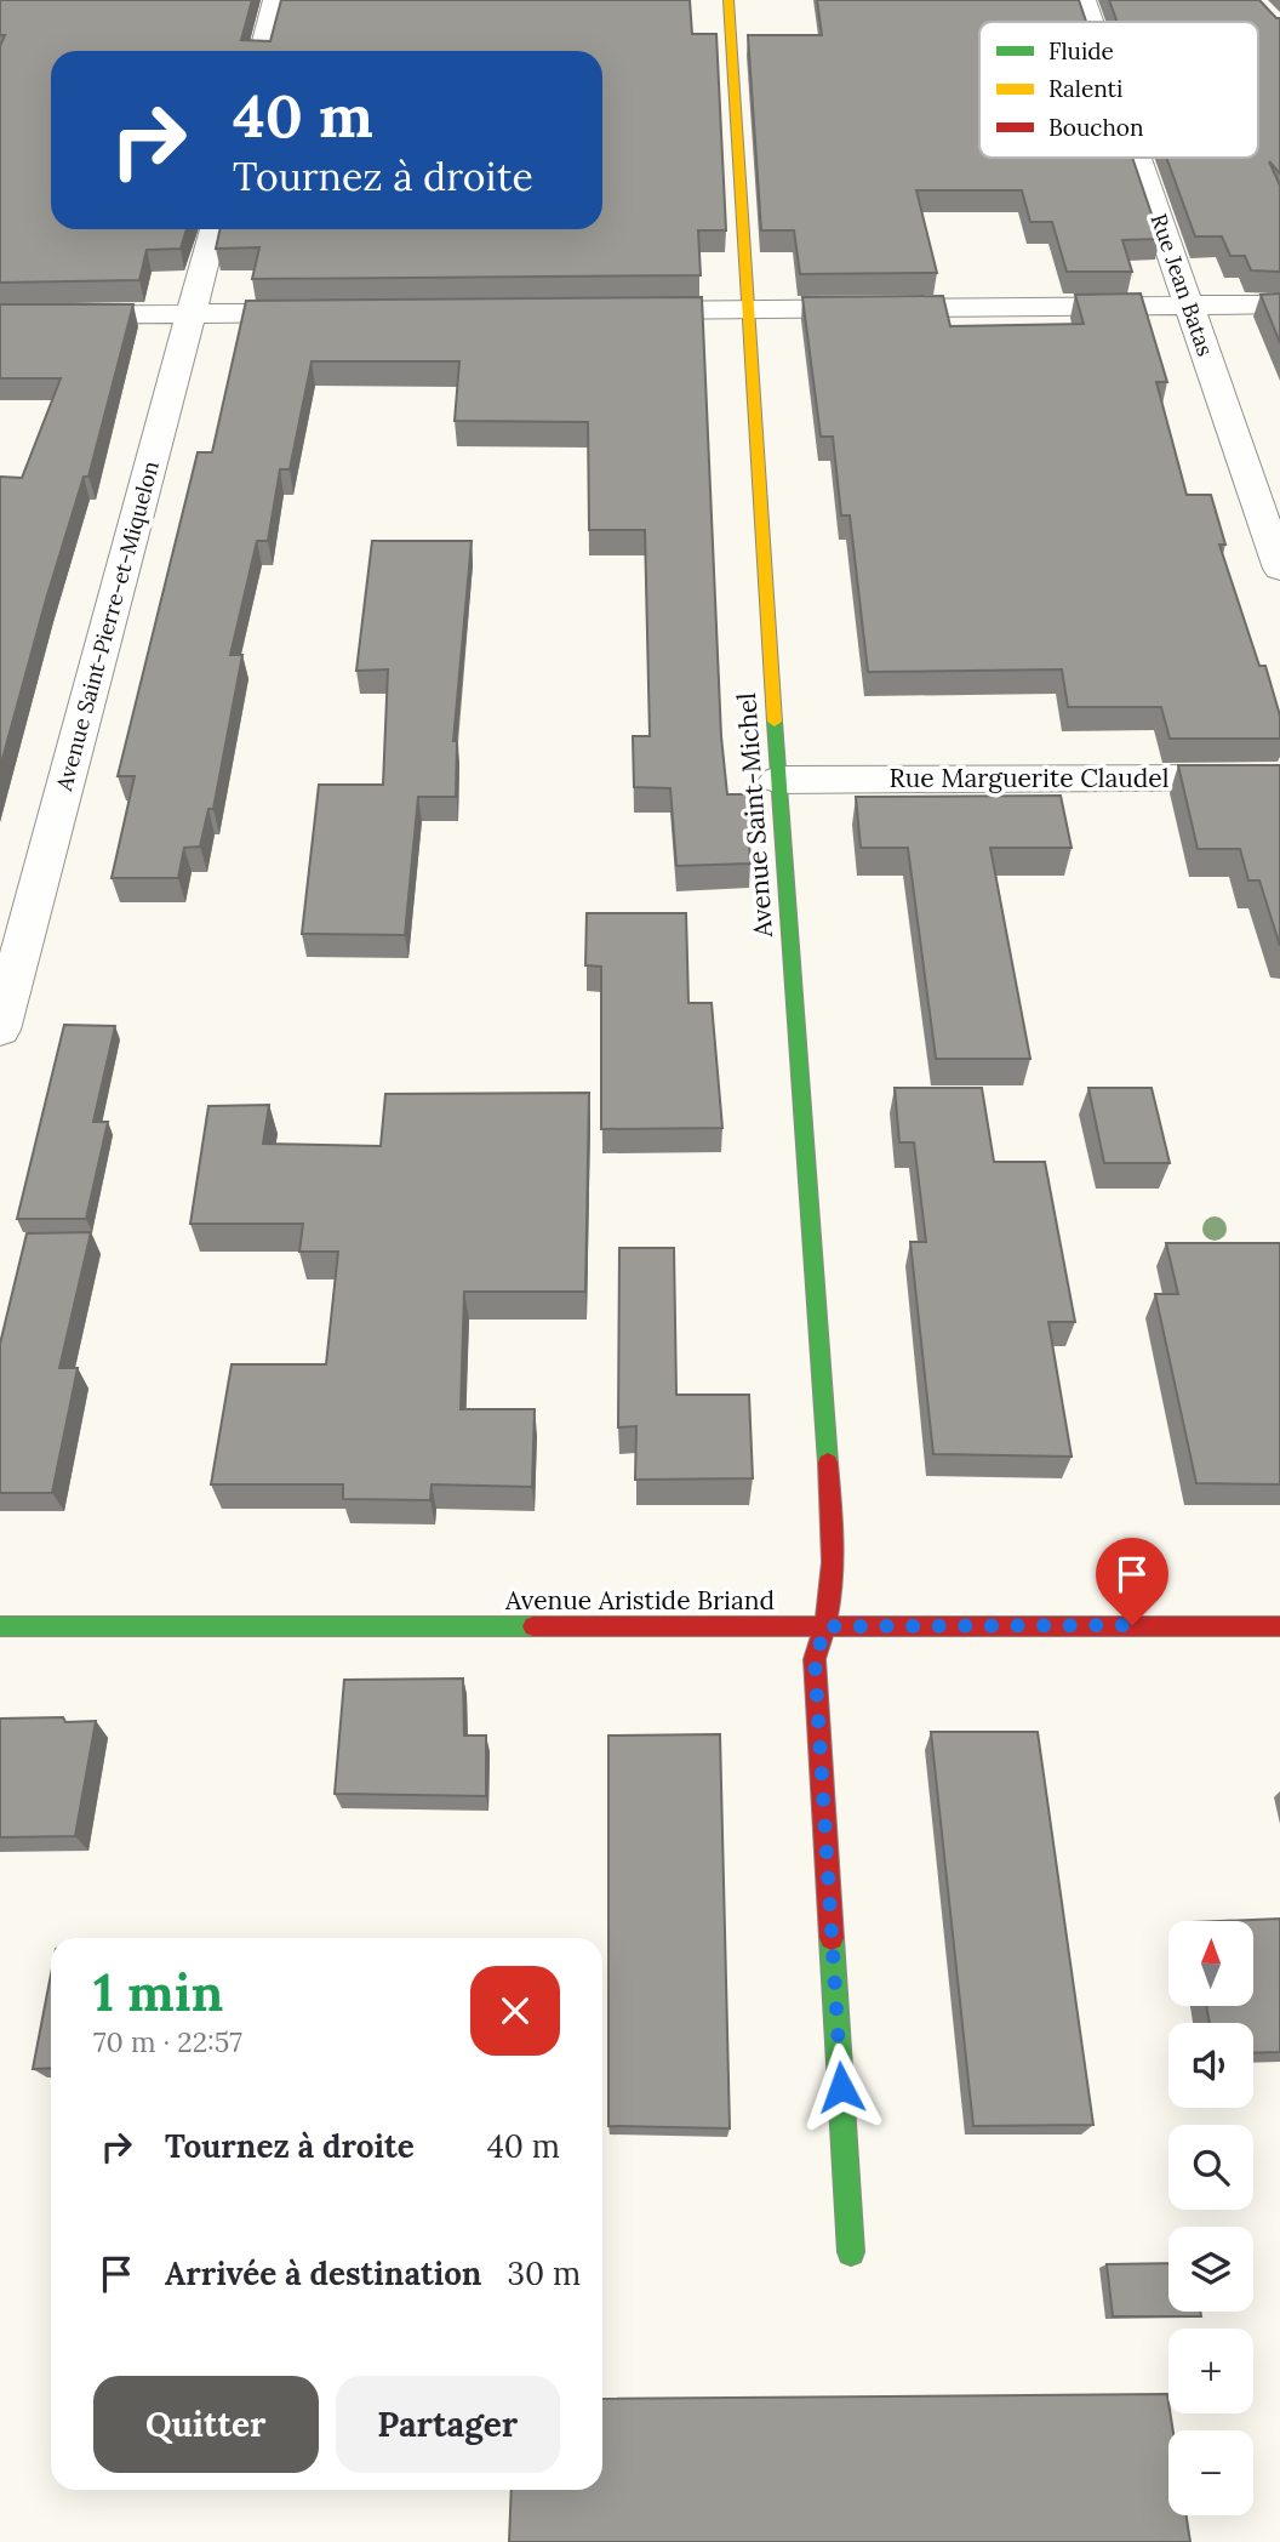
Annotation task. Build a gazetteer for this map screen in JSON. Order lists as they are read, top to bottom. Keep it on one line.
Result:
{"streets":{"street":["Rue Jean Batas","Avenue Saint-Pierre-et-Miquelon","Rue Marguerite Claudel","Avenue Saint-Michel","Avenue Aristide Briand"]},"crossings":[["Rue Marguerite Claudel","Avenue Saint-Michel"],["Avenue Saint-Michel","Avenue Aristide Briand"]],"legend":["Fluide","Ralenti","Bouchon"],"north":"top","page":{"turn":["40 m","Tournez à droite"],"map_buttons":["+","−"],"heading":["1 min","70 m · 22:57"],"list":[{"name":"Tournez à droite","value":"40 m"},{"name":"Arrivée à destination","value":"30 m"}],"buttons":["Quitter","Partager"]}}
